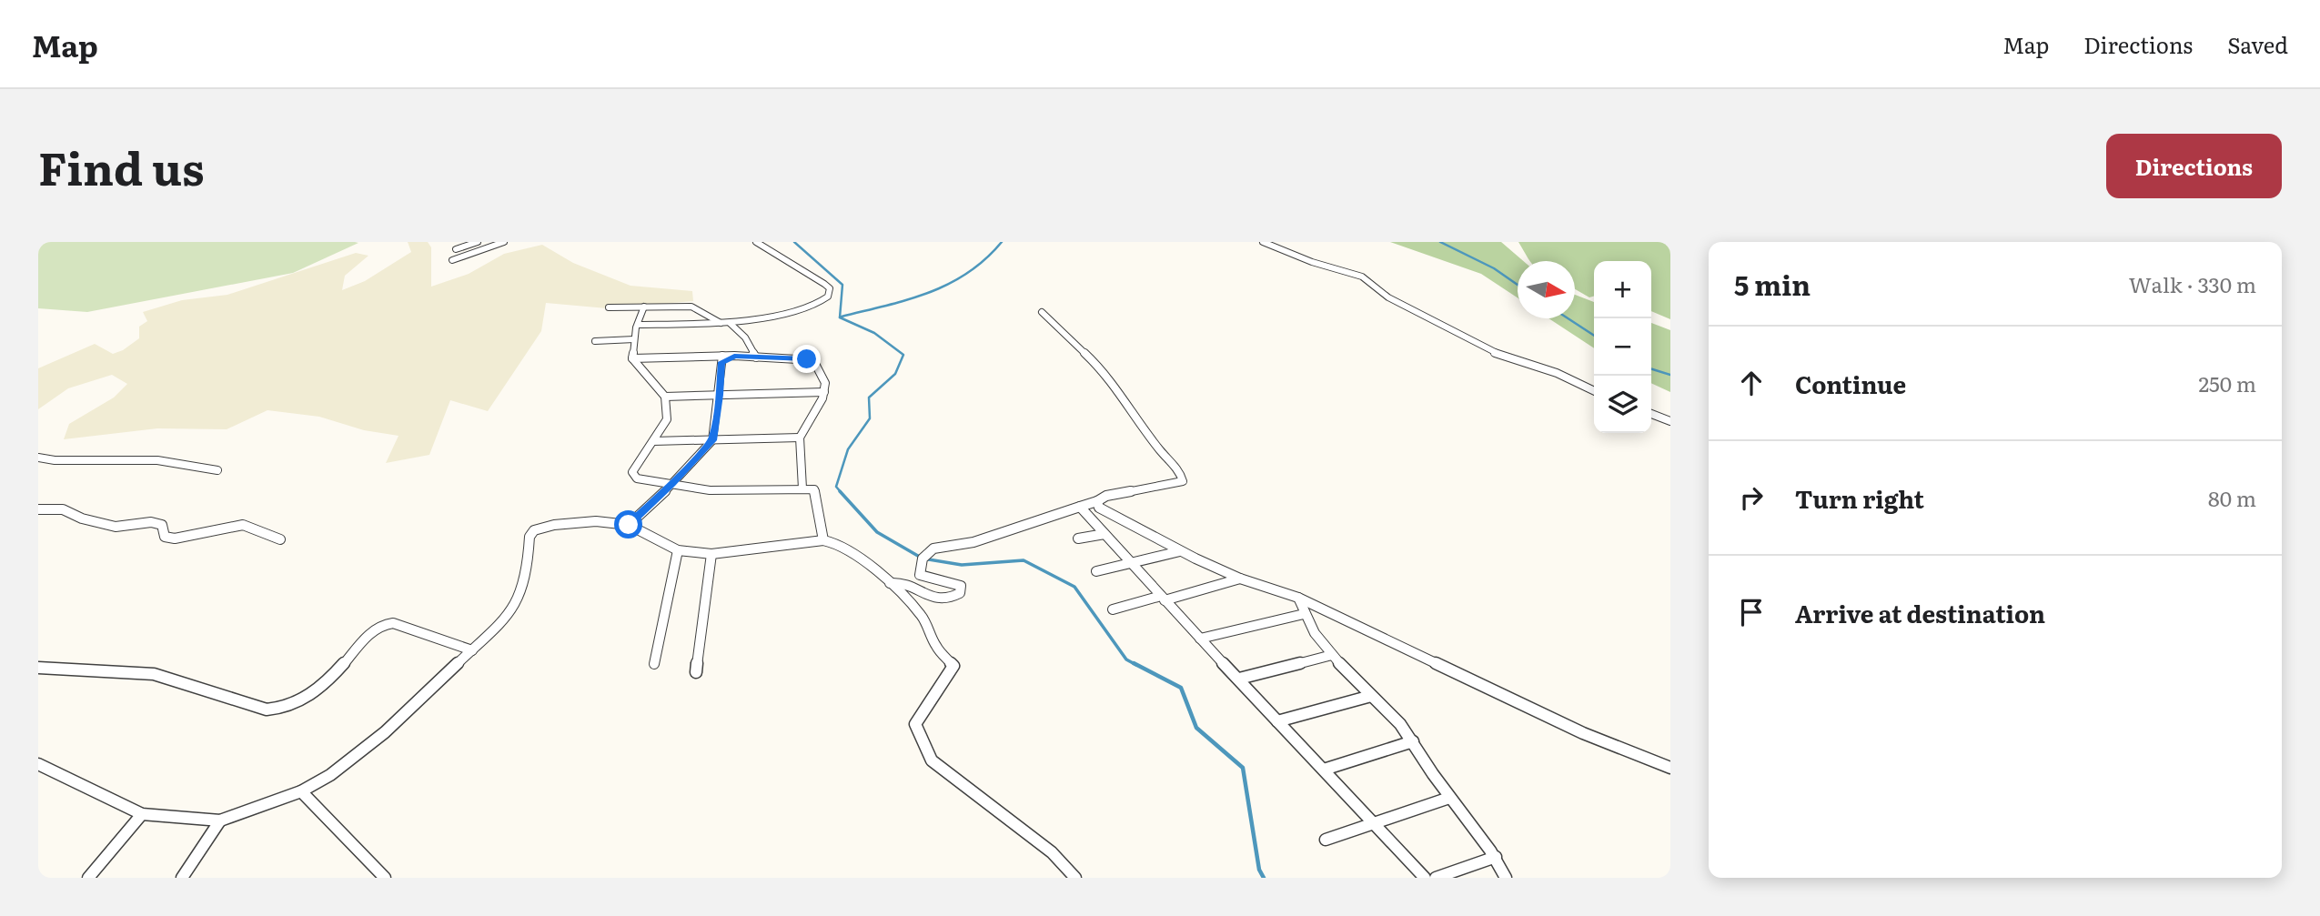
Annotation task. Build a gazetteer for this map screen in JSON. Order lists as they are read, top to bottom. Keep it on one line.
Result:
{"north":"right","page":{"header":"Map","nav":["Map","Directions","Saved"],"title":"Find us","buttons":"Directions","heading":["5 min","Walk · 330 m"],"map_buttons":["+","−"],"list":[["Continue","250 m"],["Turn right","80 m"],"Arrive at destination"]}}
